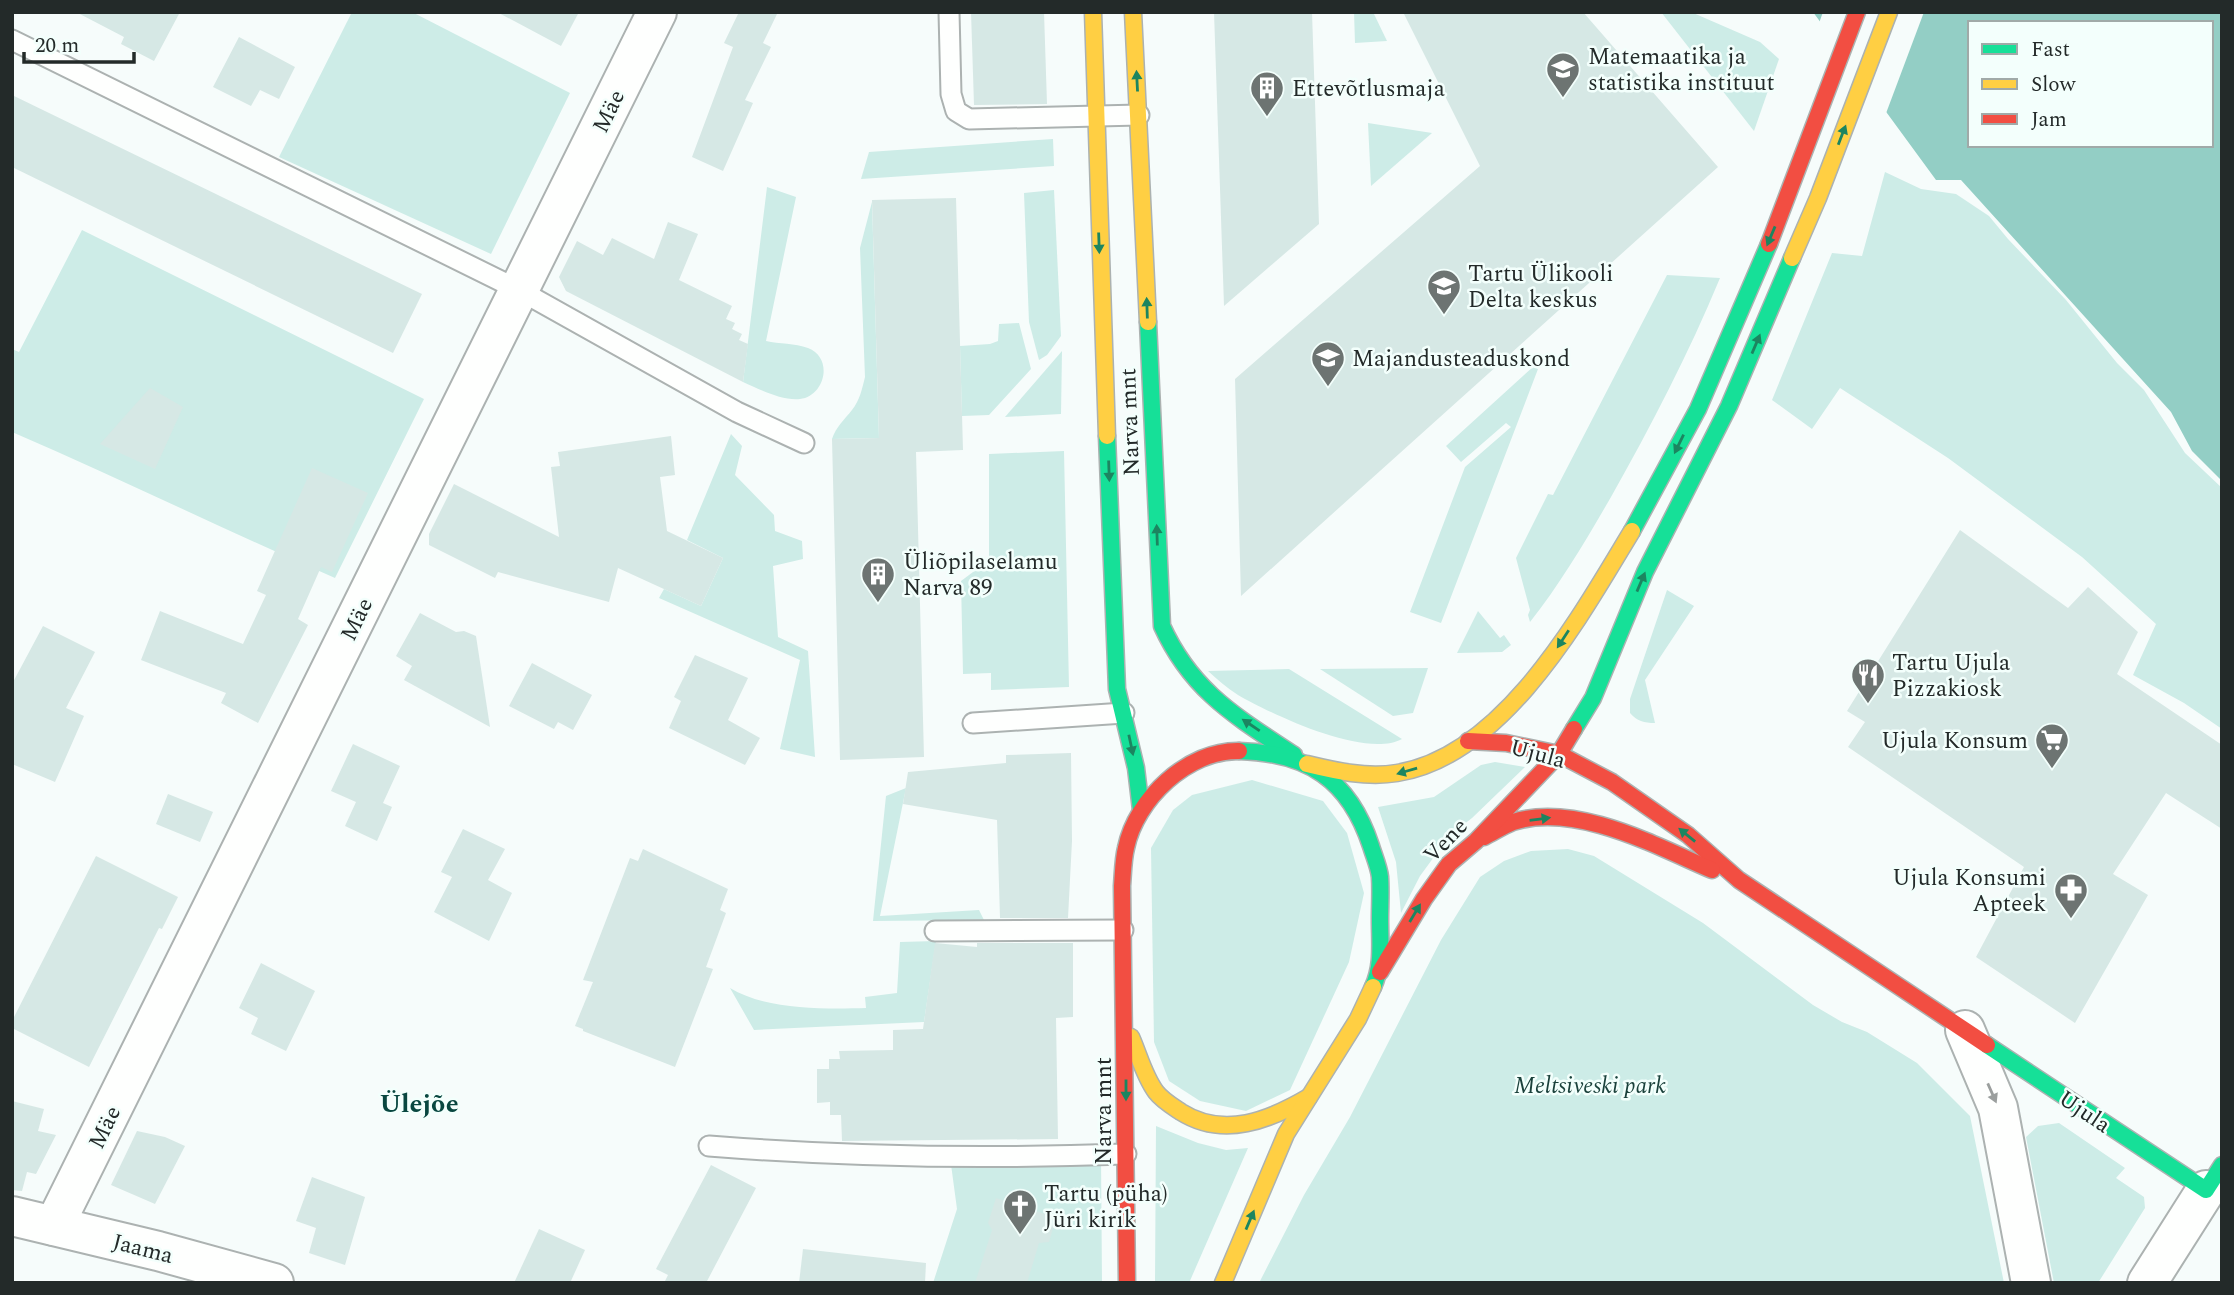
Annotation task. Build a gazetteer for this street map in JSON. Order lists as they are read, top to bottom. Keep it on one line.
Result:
{"streets":{"main road":["Narva mnt","Ujula","Vene"],"street":["Mäe","Jaama"]},"crossings":[["Mäe","Jaama"],["Narva mnt","Vene"],["Ujula","Vene"]],"districts":["Ülejõe"],"parks":["Meltsiveski park"],"places":{"school or university":["Matemaatika ja statistika instituut","Tartu Ülikooli Delta keskus","Majandusteaduskond"],"building":["Ettevõtlusmaja","Üliõpilaselamu Narva 89"],"restaurant":["Tartu Ujula Pizzakiosk"],"supermarket":["Ujula Konsum"],"pharmacy":["Ujula Konsumi Apteek"],"church":["Tartu (püha) Jüri kirik"]},"legend":["Fast","Slow","Jam"],"scale_bar":"20 m"}
